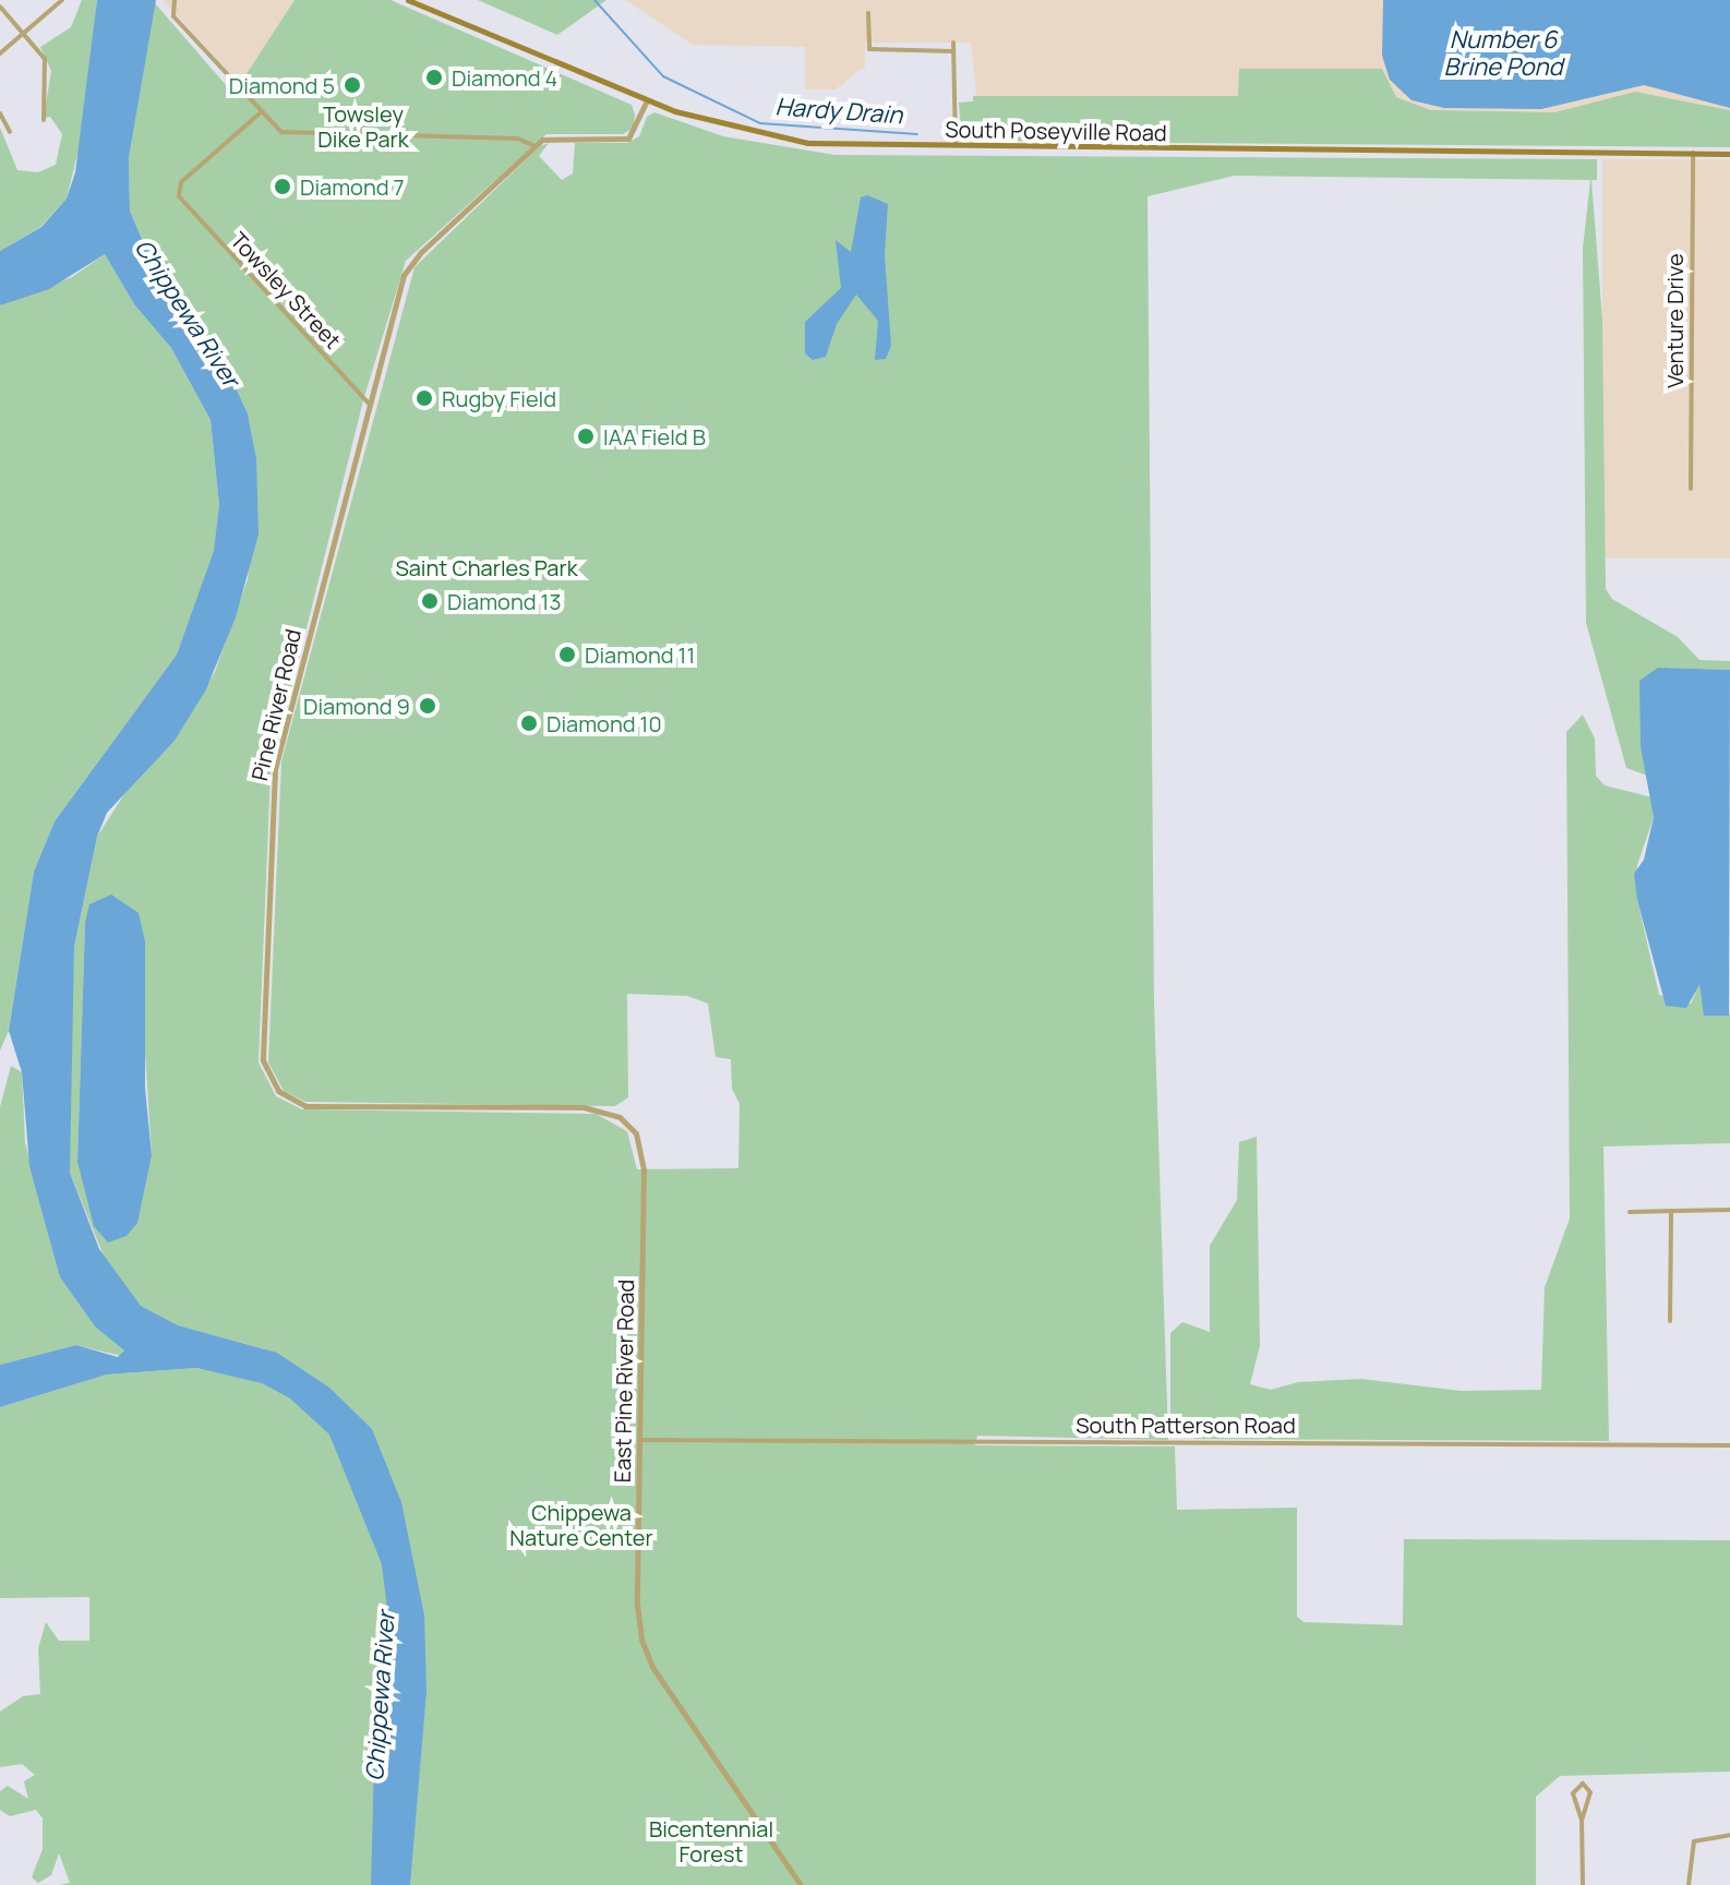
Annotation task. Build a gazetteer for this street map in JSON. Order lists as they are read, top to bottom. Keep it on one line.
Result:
{"streets":{"main road":["South Poseyville Road"],"street":["Towsley Street","Venture Drive","Pine River Road","East Pine River Road","South Patterson Road"]},"crossings":[["South Poseyville Road","Venture Drive"],["Towsley Street","Pine River Road"],["Pine River Road","East Pine River Road"],["East Pine River Road","South Patterson Road"]],"water":["Number 6 Brine Pond","Hardy Drain","Chippewa River"],"parks":["Towsley Dike Park","Saint Charles Park","Chippewa Nature Center","Bicentennial Forest"],"places":["Diamond 4","Diamond 5","Diamond 7","Rugby Field","IAA Field B","Diamond 13","Diamond 11","Diamond 9","Diamond 10"]}
